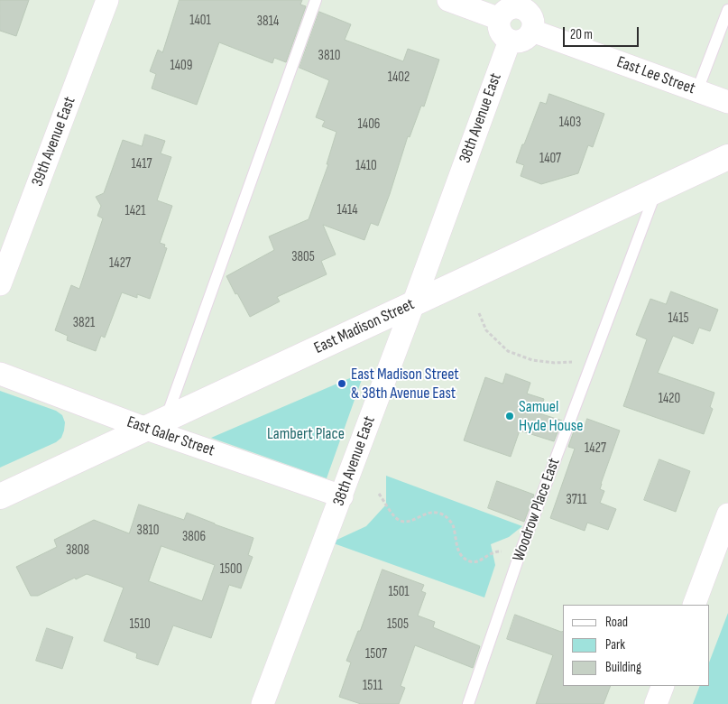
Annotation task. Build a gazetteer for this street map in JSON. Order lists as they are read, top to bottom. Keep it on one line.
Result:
{"streets":{"main road":["East Madison Street"],"street":["East Lee Street","38th Avenue East","39th Avenue East","East Galer Street"],"lane":["Woodrow Place East"]},"crossings":[["East Lee Street","38th Avenue East"],["38th Avenue East","East Madison Street"],["38th Avenue East","East Galer Street"],["East Madison Street","East Galer Street"],["East Madison Street","Woodrow Place East"]],"parks":["Lambert Place"],"places":["East Madison Street & 38th Avenue East","Samuel Hyde House"],"house_numbers":["1401","3814","3810","1409","1402","1403","1406","1407","1417","1410","1414","1421","3805","1427","1415","3821","1420","1427","3711","3810","3806","3808","1500","1501","1510","1505","1507","1511"],"legend":["Road","Park","Building"],"scale_bar":"20 m"}
